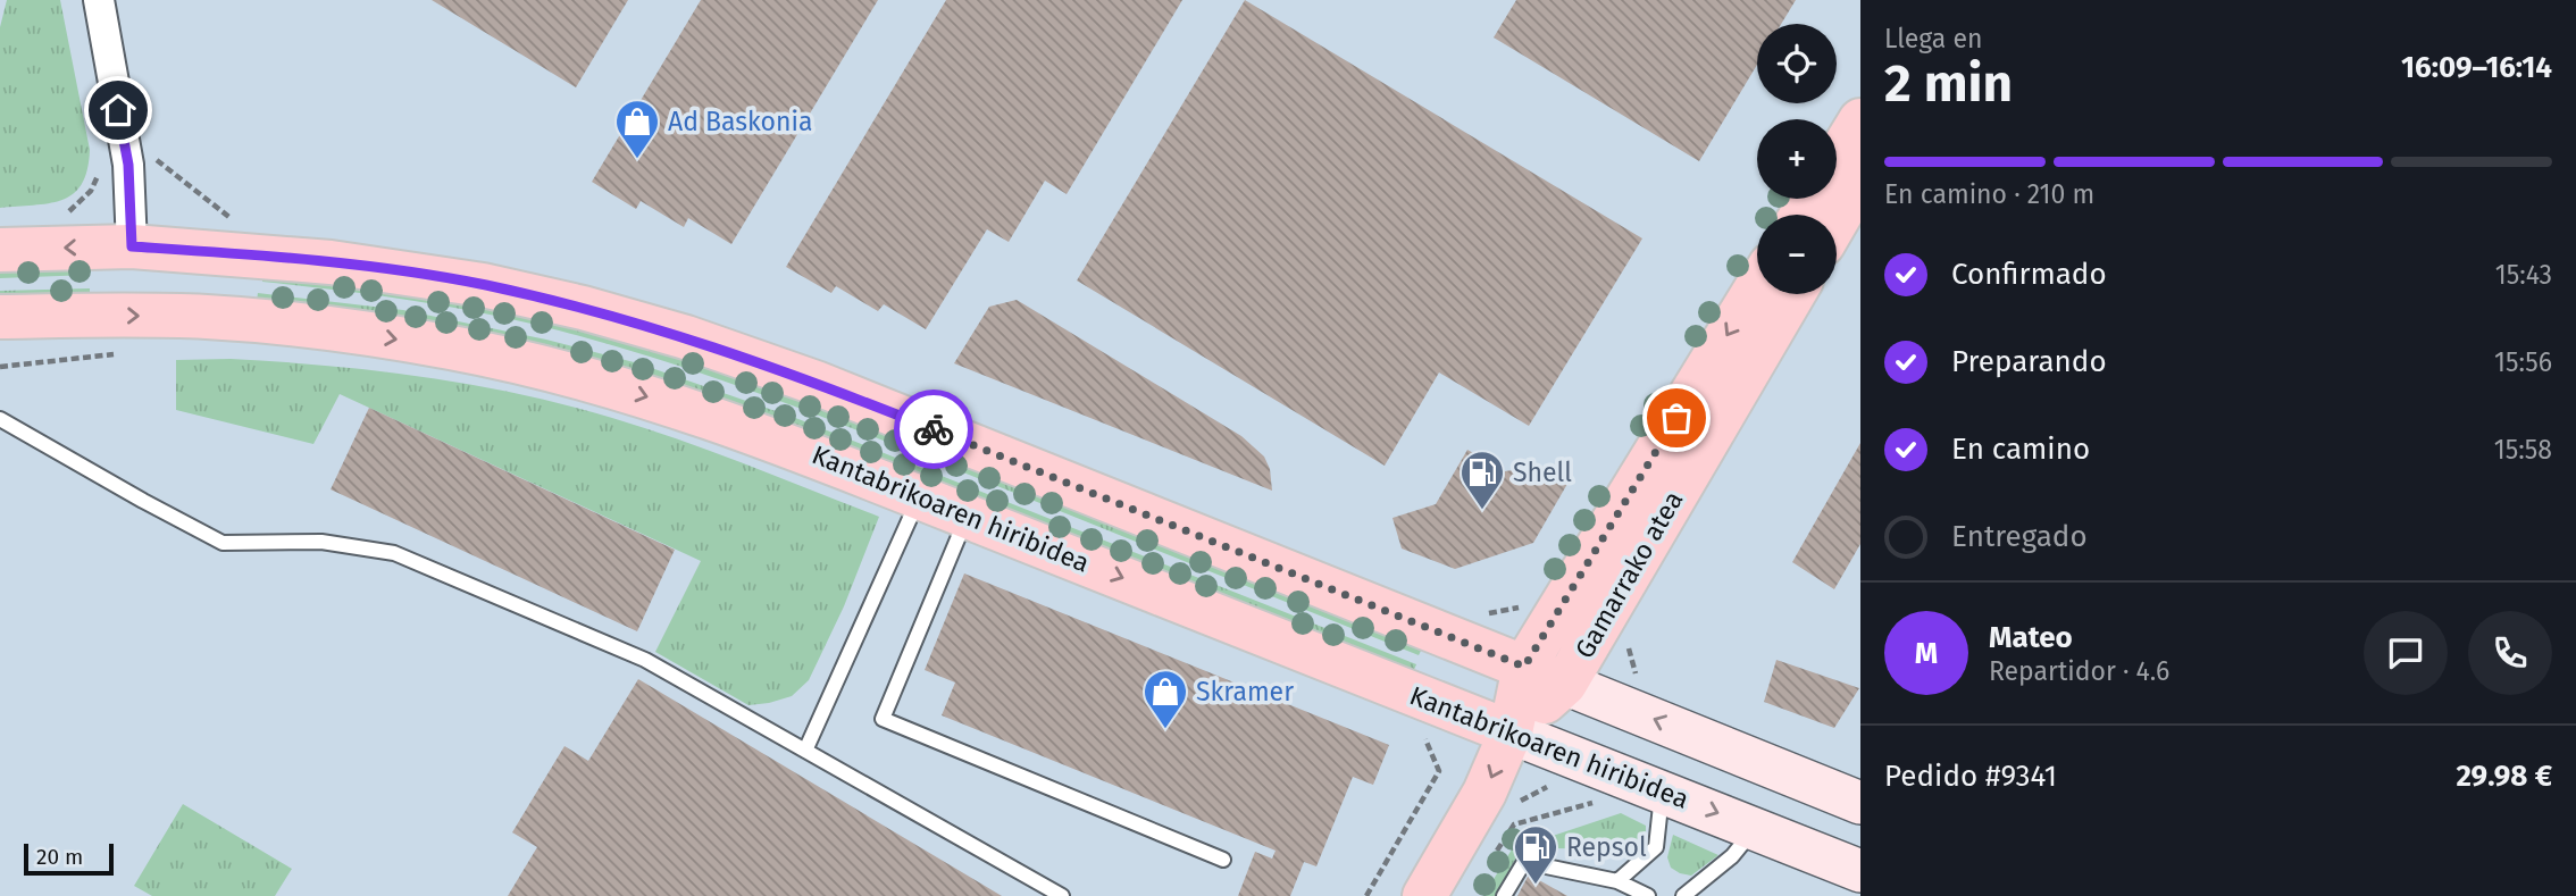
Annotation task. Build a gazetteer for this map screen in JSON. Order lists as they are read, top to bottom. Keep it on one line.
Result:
{"streets":{"main road":["Kantabrikoaren hiribidea","Gamarrako atea"]},"crossings":[["Kantabrikoaren hiribidea","Gamarrako atea"]],"places":{"shop":["Ad Baskonia","Skramer"],"fuel station":["Shell","Repsol"]},"scale_bar":"20 m","page":{"heading":["2 min","Llega en","16:09–16:14"],"panel":["Mateo","Repartidor · 4.6","Pedido #9341","29.98 €"],"map_buttons":["+","−"],"bar":"En camino · 210 m","list":[["Confirmado","15:43"],["Preparando","15:56"],["En camino","15:58"],"Entregado"],"round":"M","scale":"20 m"}}
